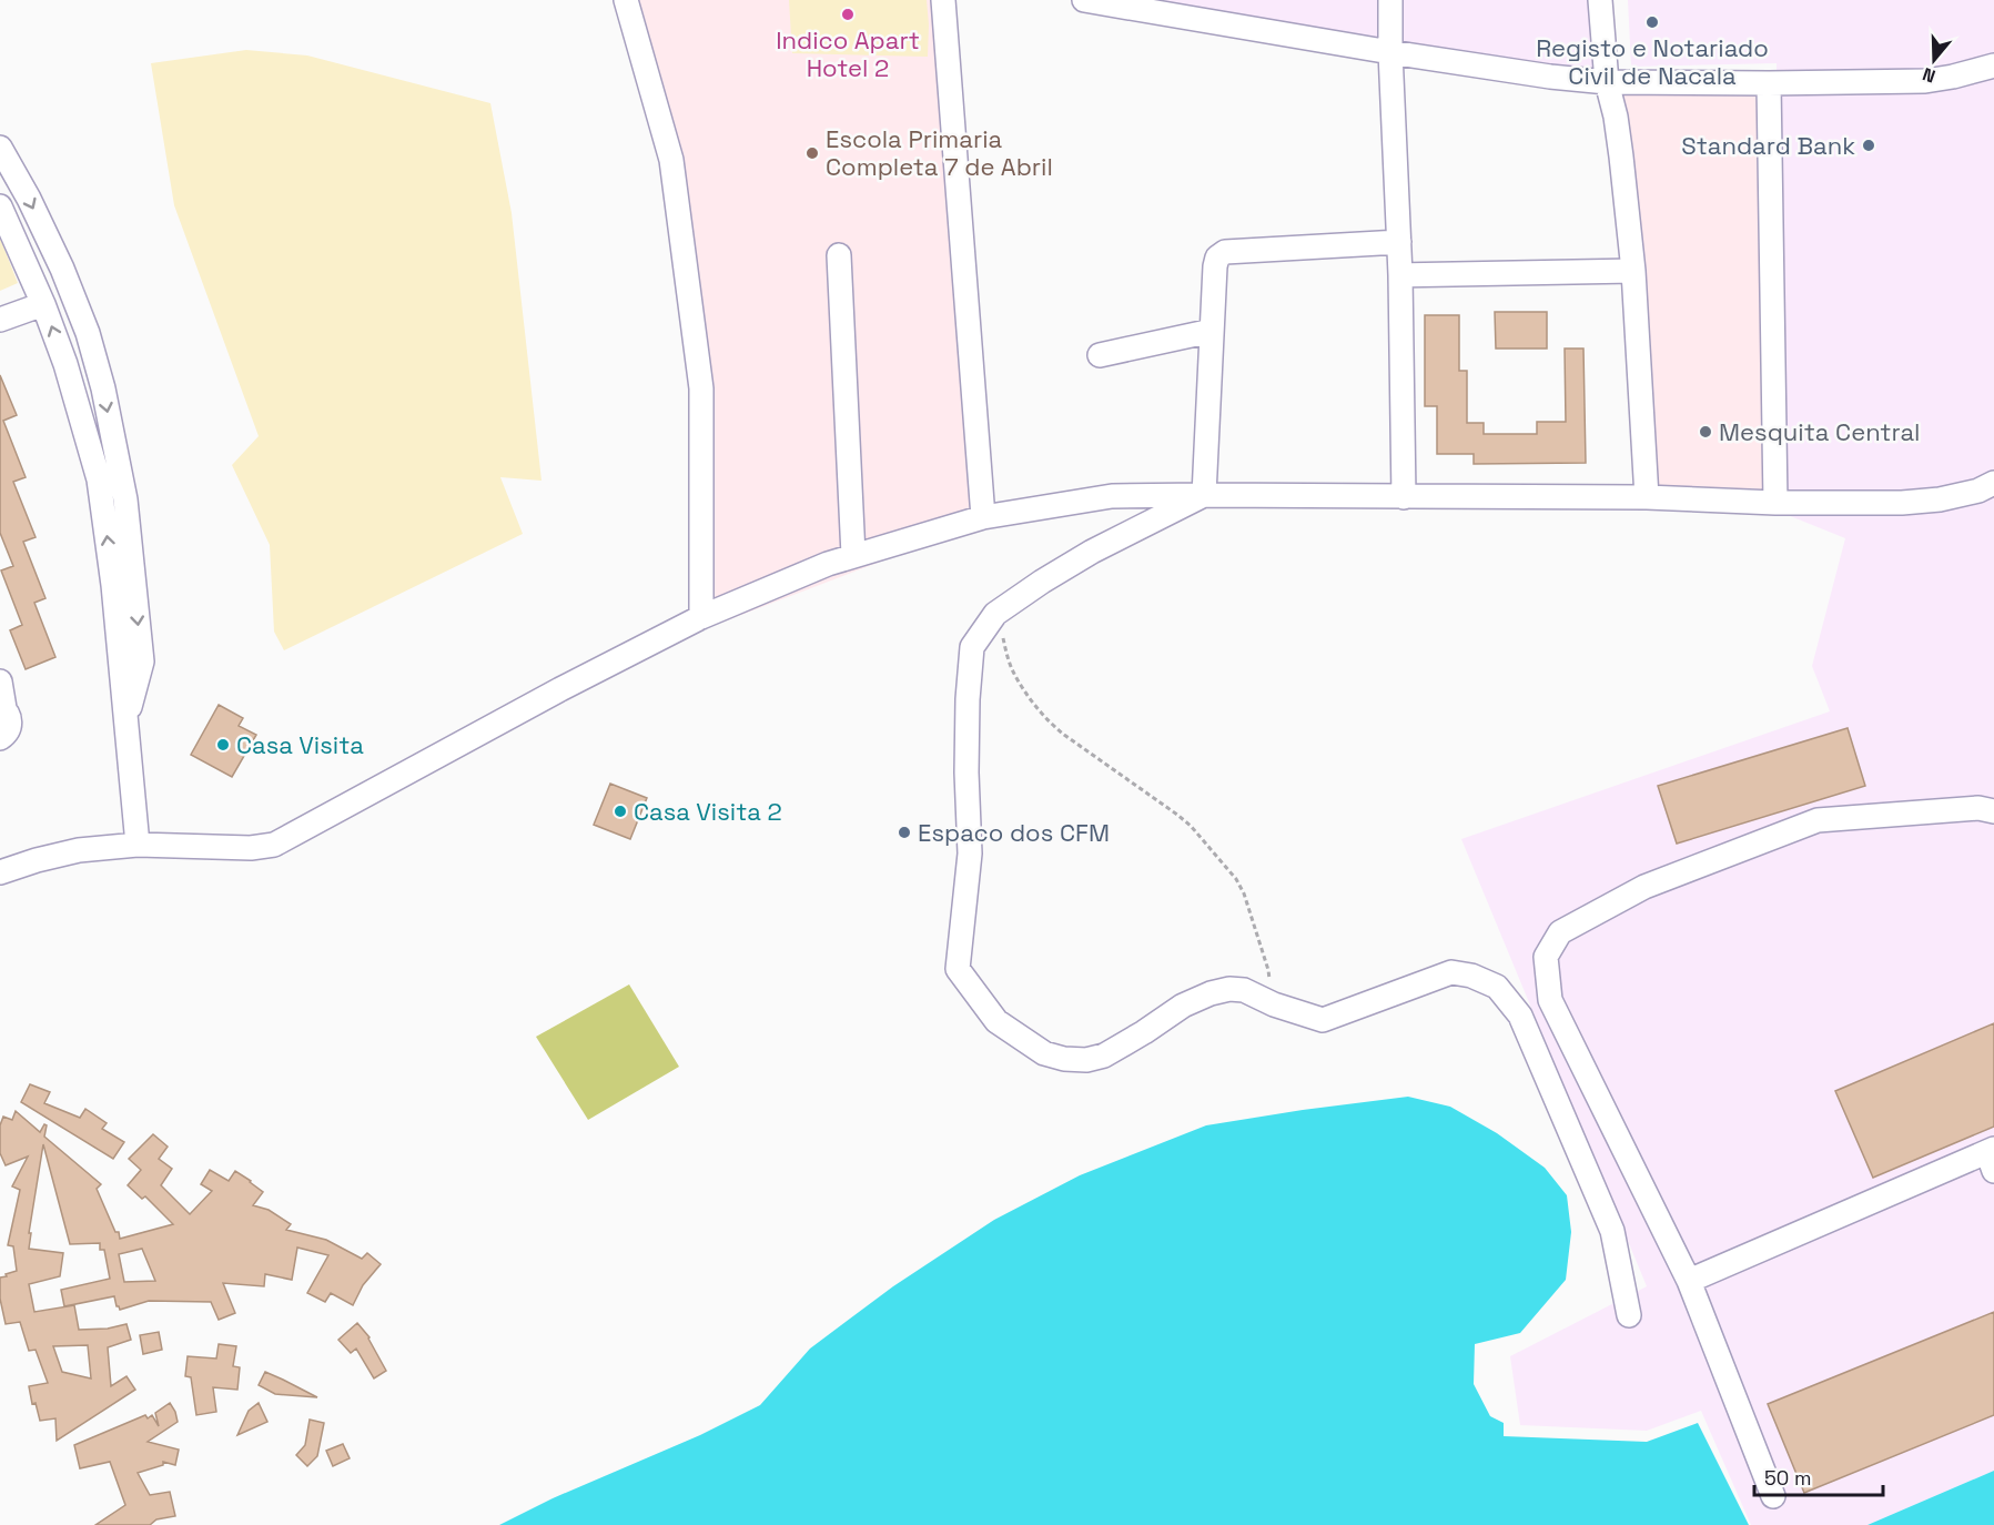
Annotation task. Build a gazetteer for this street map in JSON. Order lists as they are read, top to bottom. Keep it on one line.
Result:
{"places":["Indico Apart Hotel 2","Registo e Notariado Civil de Nacala","Standard Bank","Escola Primaria Completa 7 de Abril","Mesquita Central","Casa Visita","Casa Visita 2","Espaco dos CFM"],"scale_bar":"50 m","north":"bottom"}
